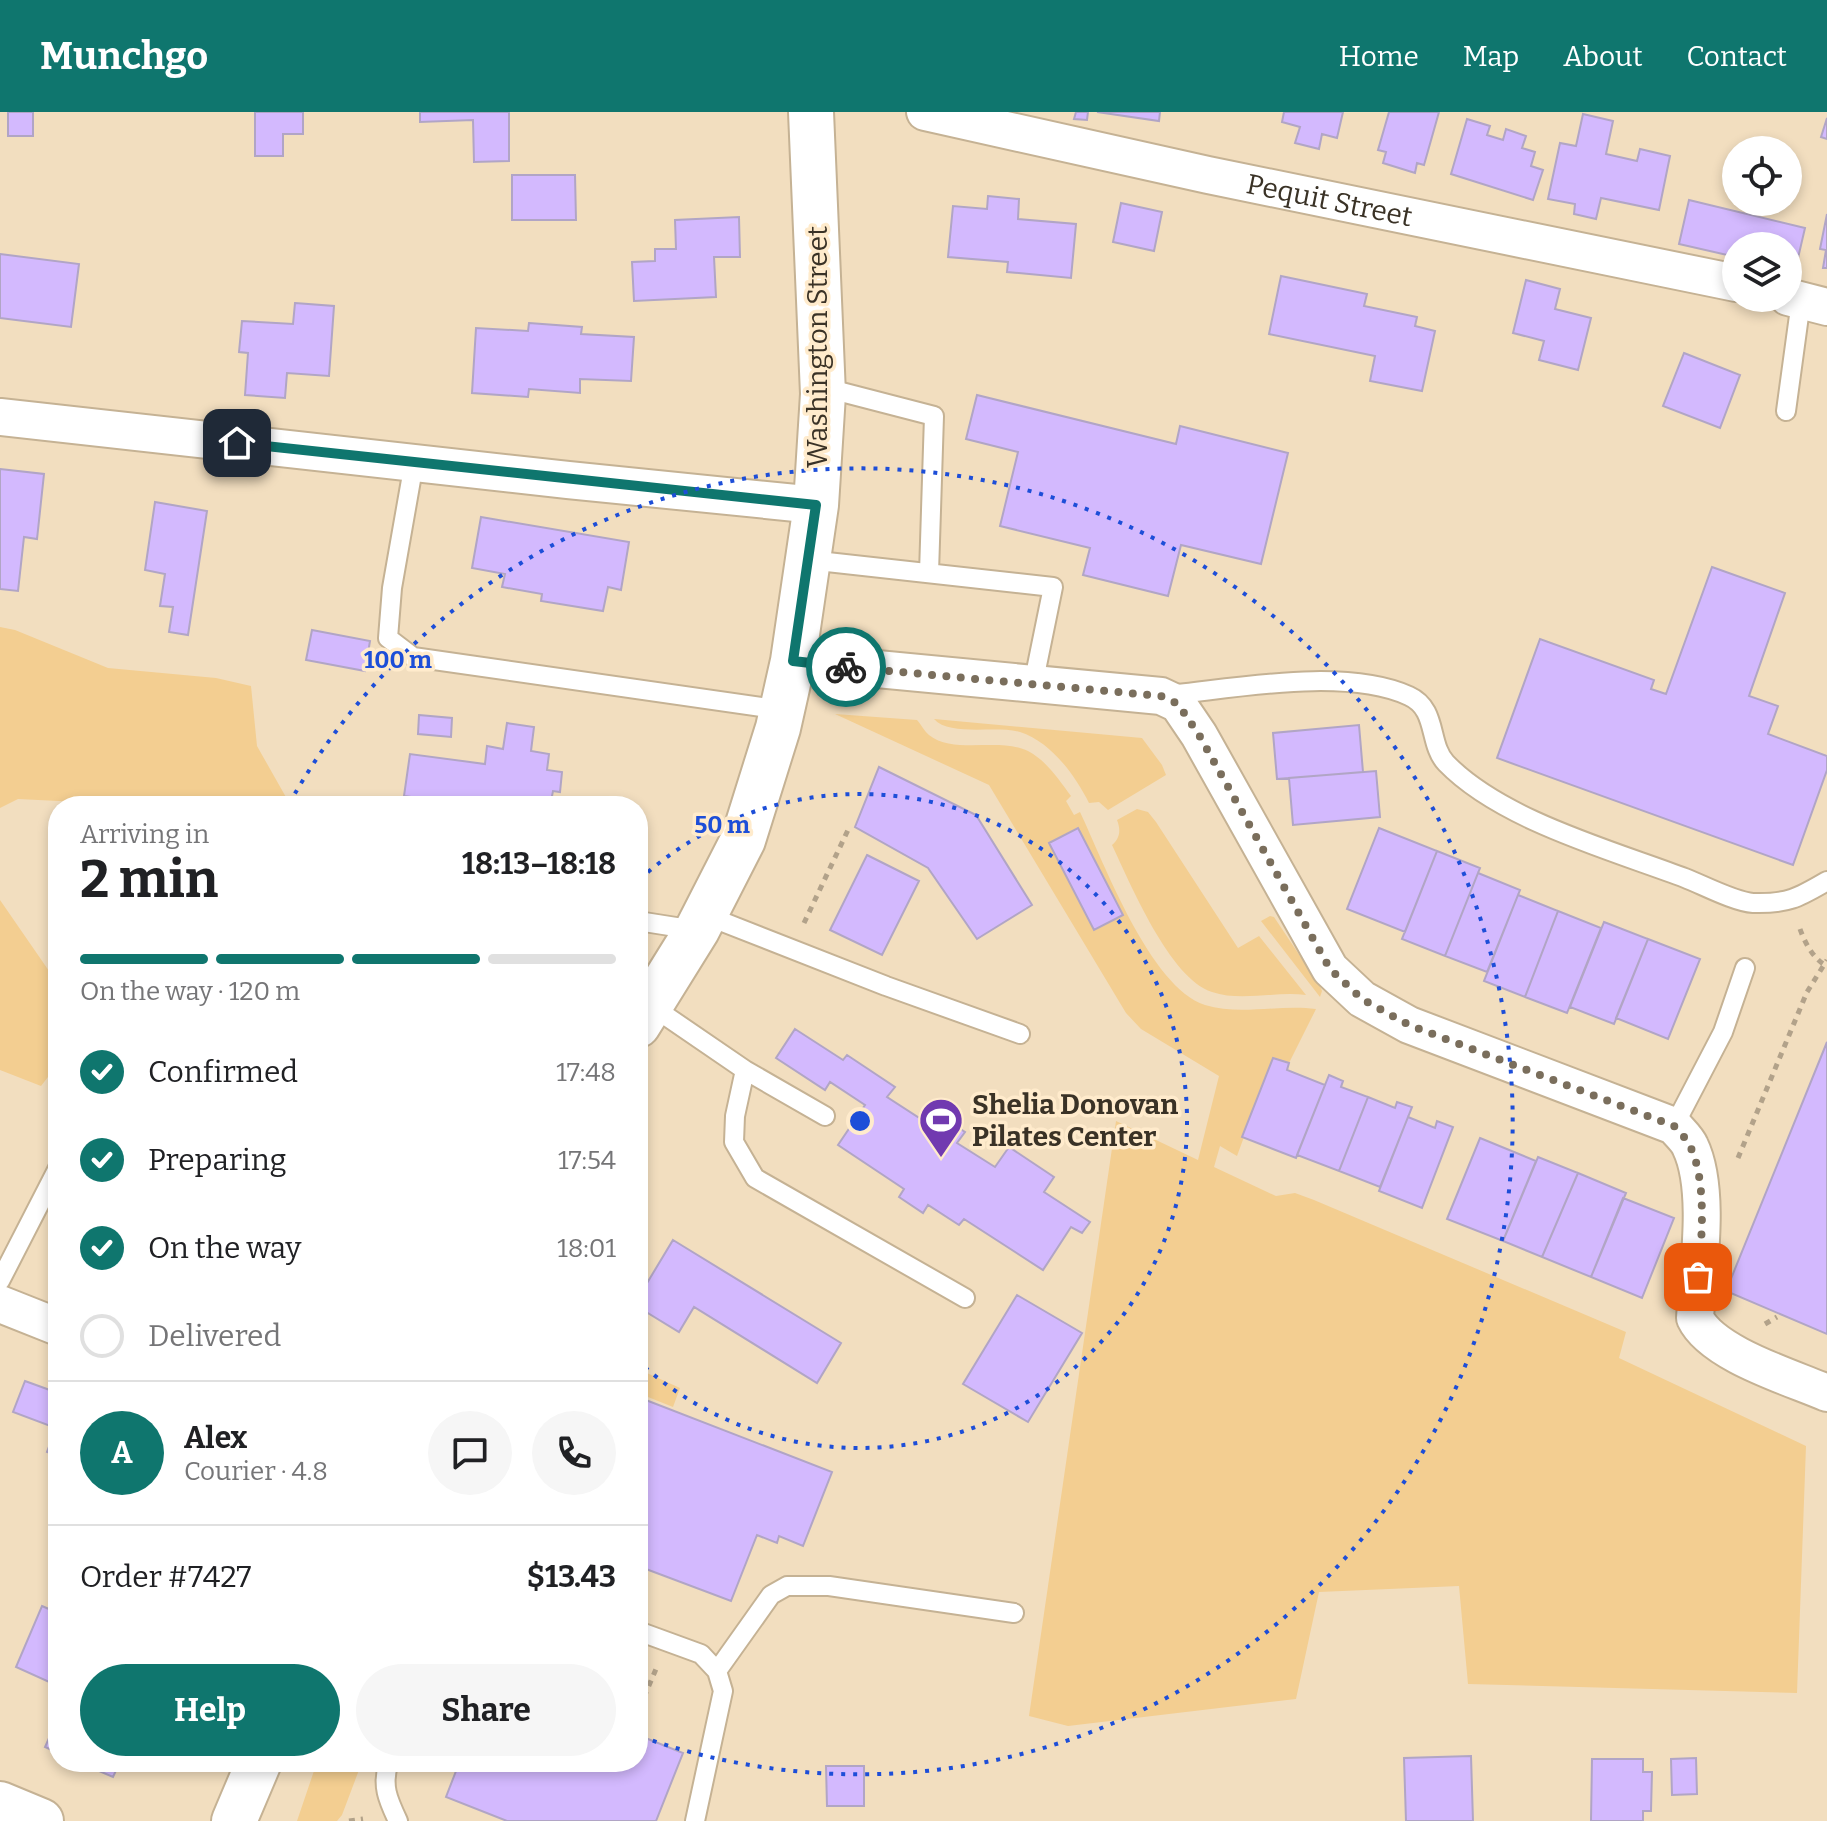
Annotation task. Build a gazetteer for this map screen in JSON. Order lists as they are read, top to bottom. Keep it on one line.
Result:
{"streets":{"main road":["Washington Street"],"street":["Pequit Street"]},"places":{"sports":["Shelia Donovan Pilates Center"]},"page":{"header":"Munchgo","nav":["Home","Map","About","Contact"],"heading":["2 min","Arriving in","18:13–18:18"],"panel":["Alex","Courier · 4.8","Order #7427","$13.43"],"bar":"On the way · 120 m","list":[["Confirmed","17:48"],["Preparing","17:54"],["On the way","18:01"],"Delivered"],"round":"A","buttons":["Help","Share"]},"rings":["100 m","50 m"]}
